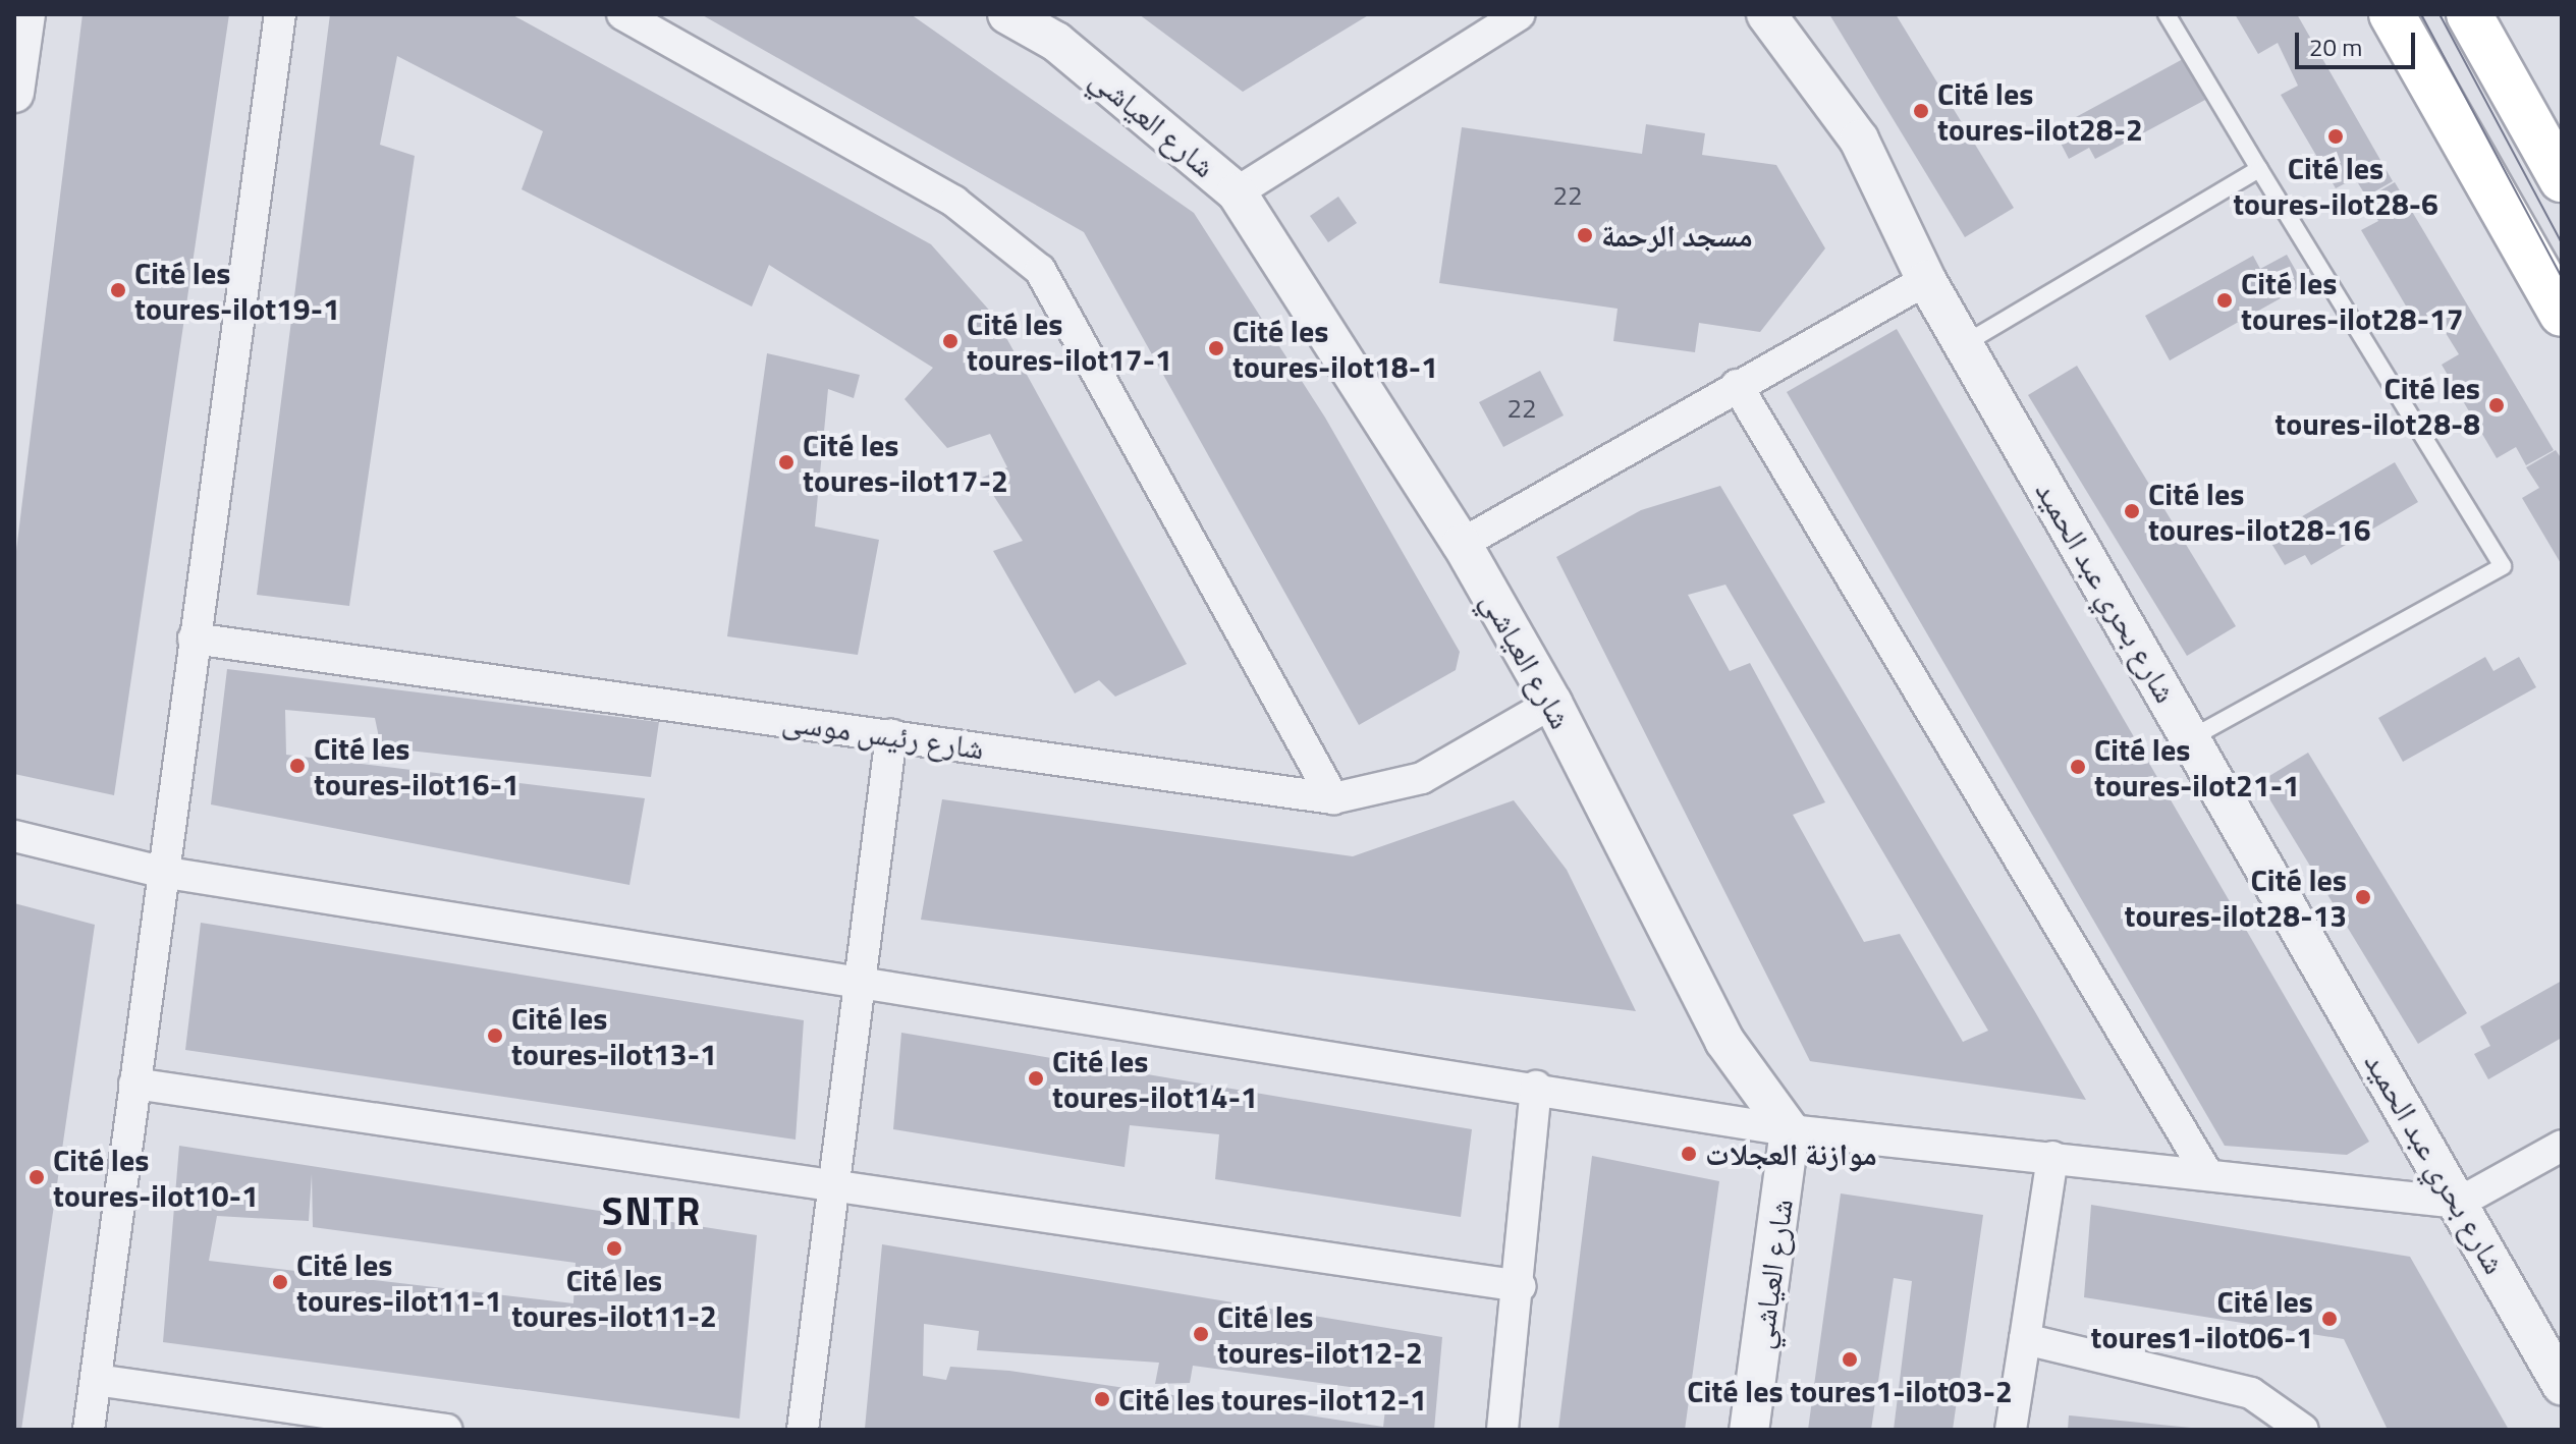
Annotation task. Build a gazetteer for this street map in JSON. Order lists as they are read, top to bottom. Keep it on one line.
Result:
{"streets":{"street":["شارع العياشي","شارع بحري عبد الحميد","شارع رئيس موسى"]},"crossings":[["شارع العياشي","شارع رئيس موسى"]],"districts":["SNTR"],"places":["Cité les toures-ilot28-2","Cité les toures-ilot28-6","مسجد الرحمة","Cité les toures-ilot19-1","Cité les toures-ilot28-17","Cité les toures-ilot17-1","Cité les toures-ilot18-1","Cité les toures-ilot28-8","Cité les toures-ilot17-2","Cité les toures-ilot28-16","Cité les toures-ilot16-1","Cité les toures-ilot21-1","Cité les toures-ilot28-13","Cité les toures-ilot13-1","Cité les toures-ilot14-1","موازنة العجلات","Cité les toures-ilot10-1","Cité les toures-ilot11-2","Cité les toures-ilot11-1","Cité les toures1-ilot06-1","Cité les toures-ilot12-2","Cité les toures1-ilot03-2","Cité les toures-ilot12-1"],"house_numbers":["22","22"],"scale_bar":"20 m"}
